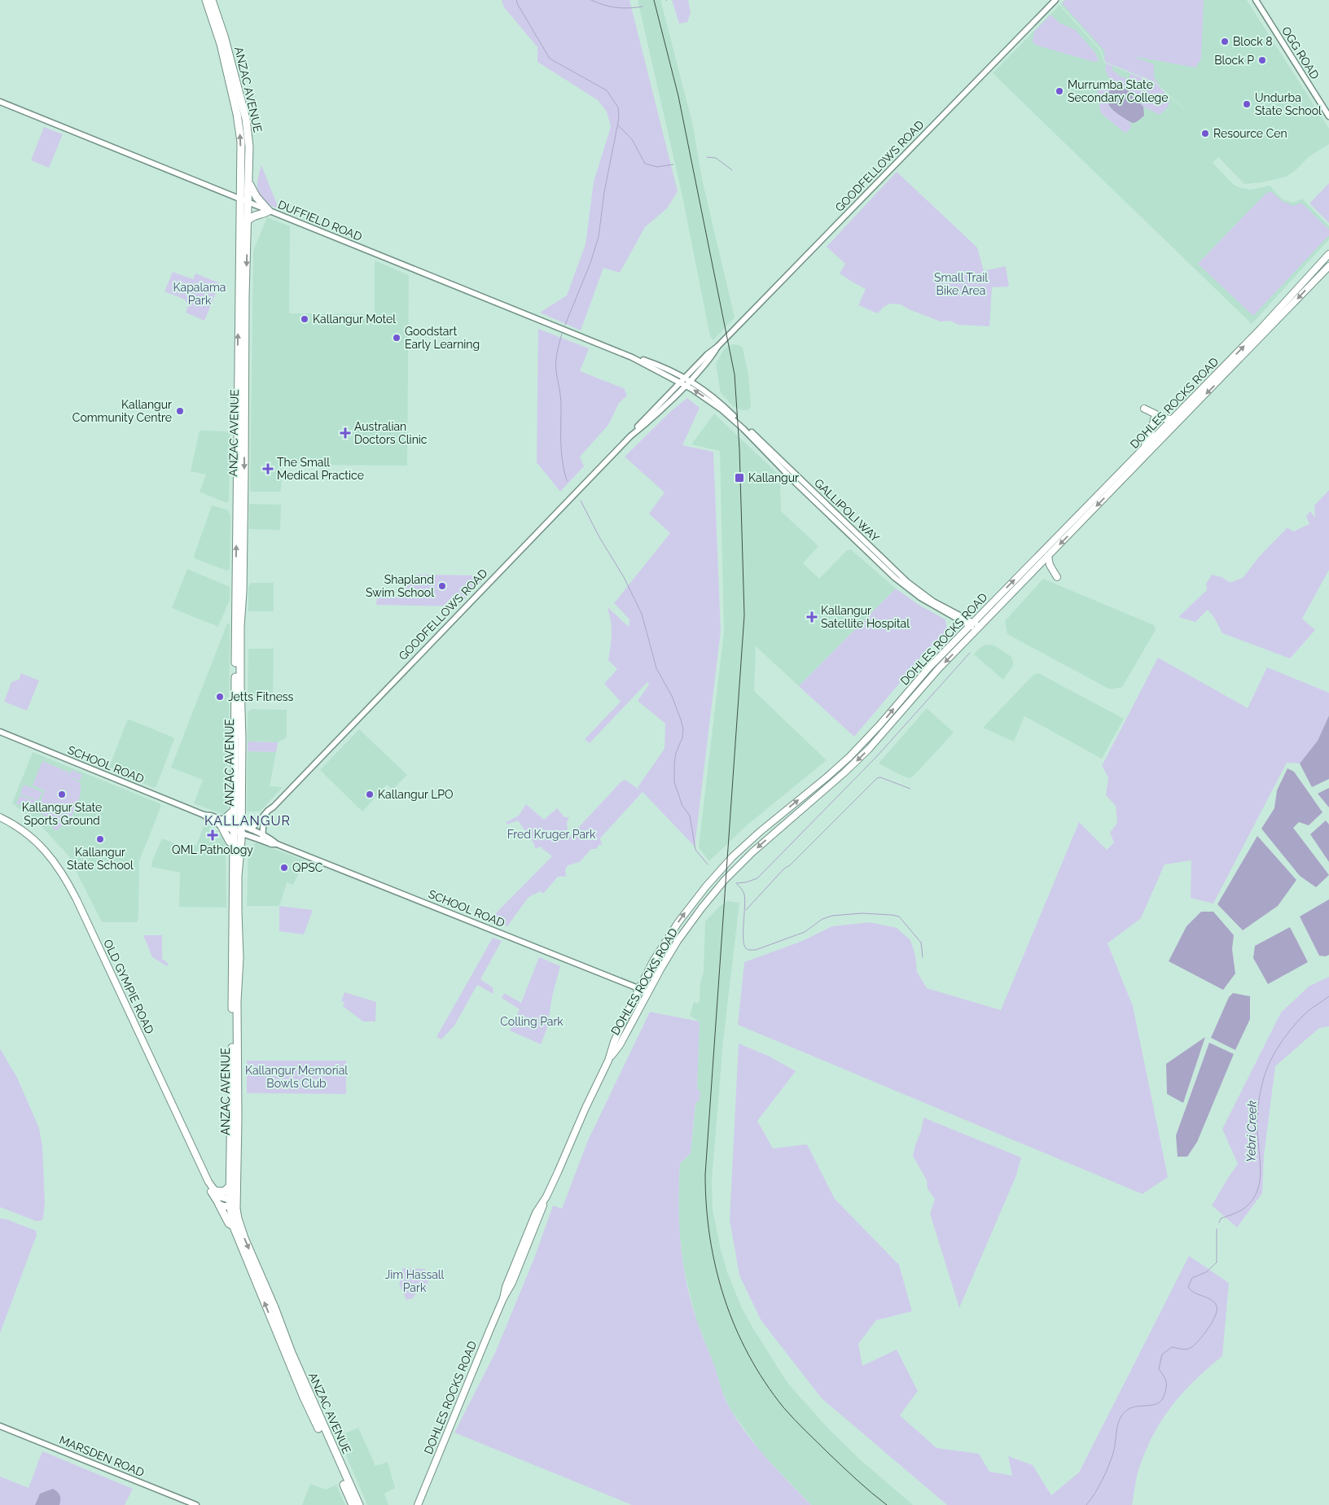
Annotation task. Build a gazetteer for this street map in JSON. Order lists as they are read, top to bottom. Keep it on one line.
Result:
{"streets":{"highway":["ANZAC AVENUE"],"main road":["DOHLES ROCKS ROAD","OLD GYMPIE ROAD"],"street":["OGG ROAD","GOODFELLOWS ROAD","DUFFIELD ROAD","GALLIPOLI WAY","SCHOOL ROAD","MARSDEN ROAD"]},"crossings":[["ANZAC AVENUE","DUFFIELD ROAD"],["ANZAC AVENUE","SCHOOL ROAD"],["GOODFELLOWS ROAD","DUFFIELD ROAD"],["GOODFELLOWS ROAD","GALLIPOLI WAY"],["GOODFELLOWS ROAD","SCHOOL ROAD"],["DUFFIELD ROAD","GALLIPOLI WAY"],["DOHLES ROCKS ROAD","GALLIPOLI WAY"],["DOHLES ROCKS ROAD","SCHOOL ROAD"]],"districts":["KALLANGUR"],"water":["Yebri Creek"],"parks":["Small Trail Bike Area","Kapalama Park","Fred Kruger Park","Colling Park","Kallangur Memorial Bowls Club","Jim Hassall Park"],"places":{"other":["Block 8","Block P","Murrumba State Secondary College","Undurba State School","Resource Cen","Kallangur Motel","Goodstart Early Learning","Kallangur Community Centre","Shapland Swim School","Jetts Fitness","Kallangur State Sports Ground","Kallangur LPO","Kallangur State School","QPSC"],"health":["Australian Doctors Clinic","The Small Medical Practice","Kallangur Satellite Hospital","QML Pathology"],"transit":["Kallangur"]}}
